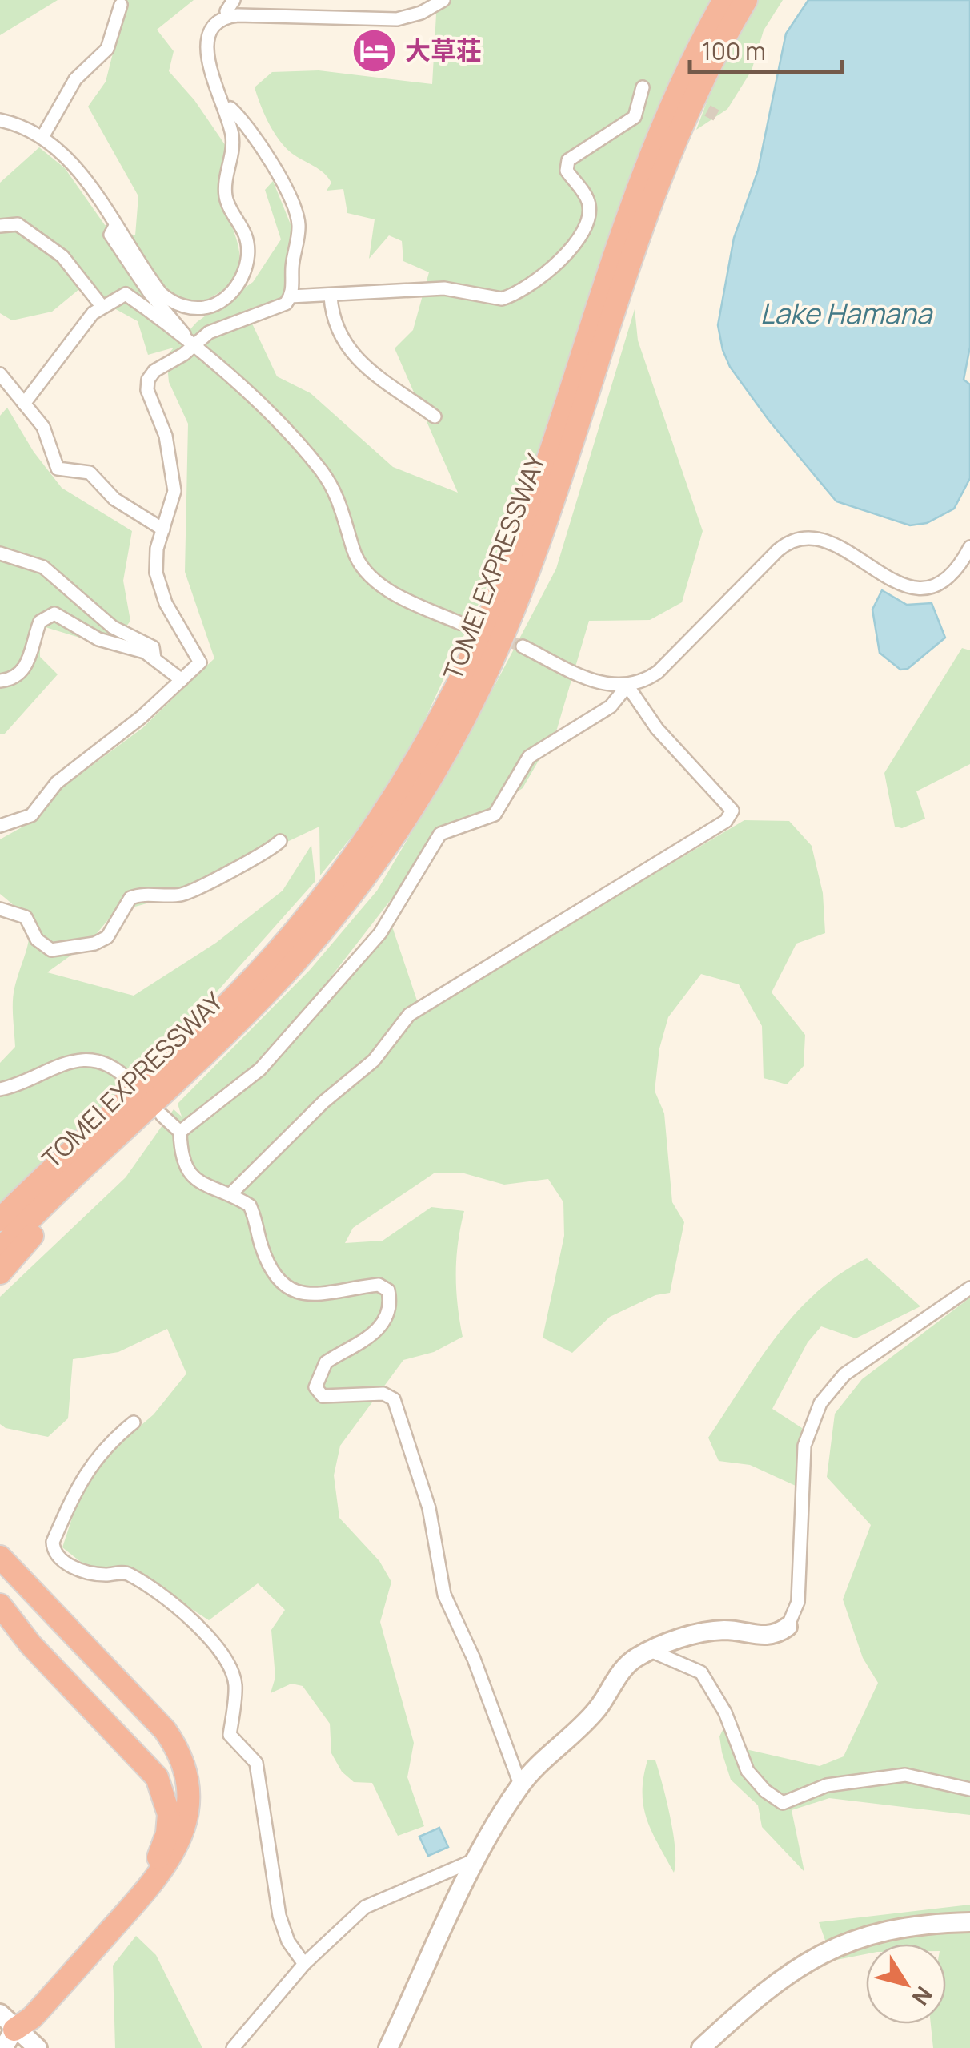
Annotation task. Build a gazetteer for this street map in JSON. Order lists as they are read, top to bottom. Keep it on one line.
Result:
{"streets":{"highway":["TOMEI EXPRESSWAY"]},"water":["Lake Hamana"],"places":{"hotel":["大草荘"]},"scale_bar":"100 m","north":"bottom right"}
